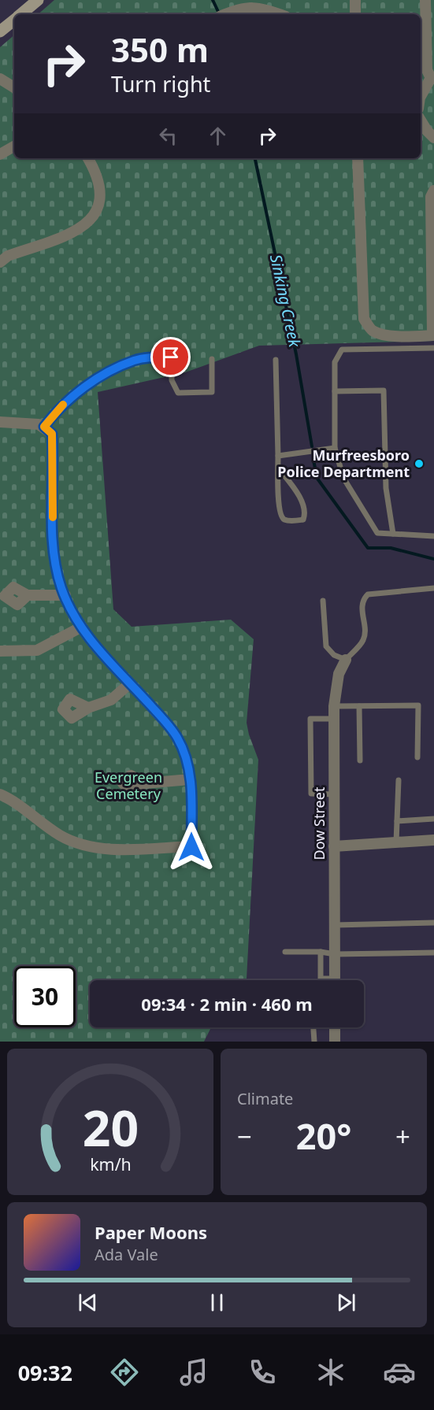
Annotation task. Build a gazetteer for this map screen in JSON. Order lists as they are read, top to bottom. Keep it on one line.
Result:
{"streets":{"street":["Dow Street"]},"water":["Sinking Creek"],"parks":["Evergreen Cemetery"],"places":["Murfreesboro Police Department"],"page":{"turn":["350 m","Turn right"],"limit":"30","trip":"09:34 · 2 min · 460 m","tile":"Climate","heat":["−","20°","+"],"song":["Paper Moons","Ada Vale"],"tabs":"09:32","gauge":["20","km/h"]}}
